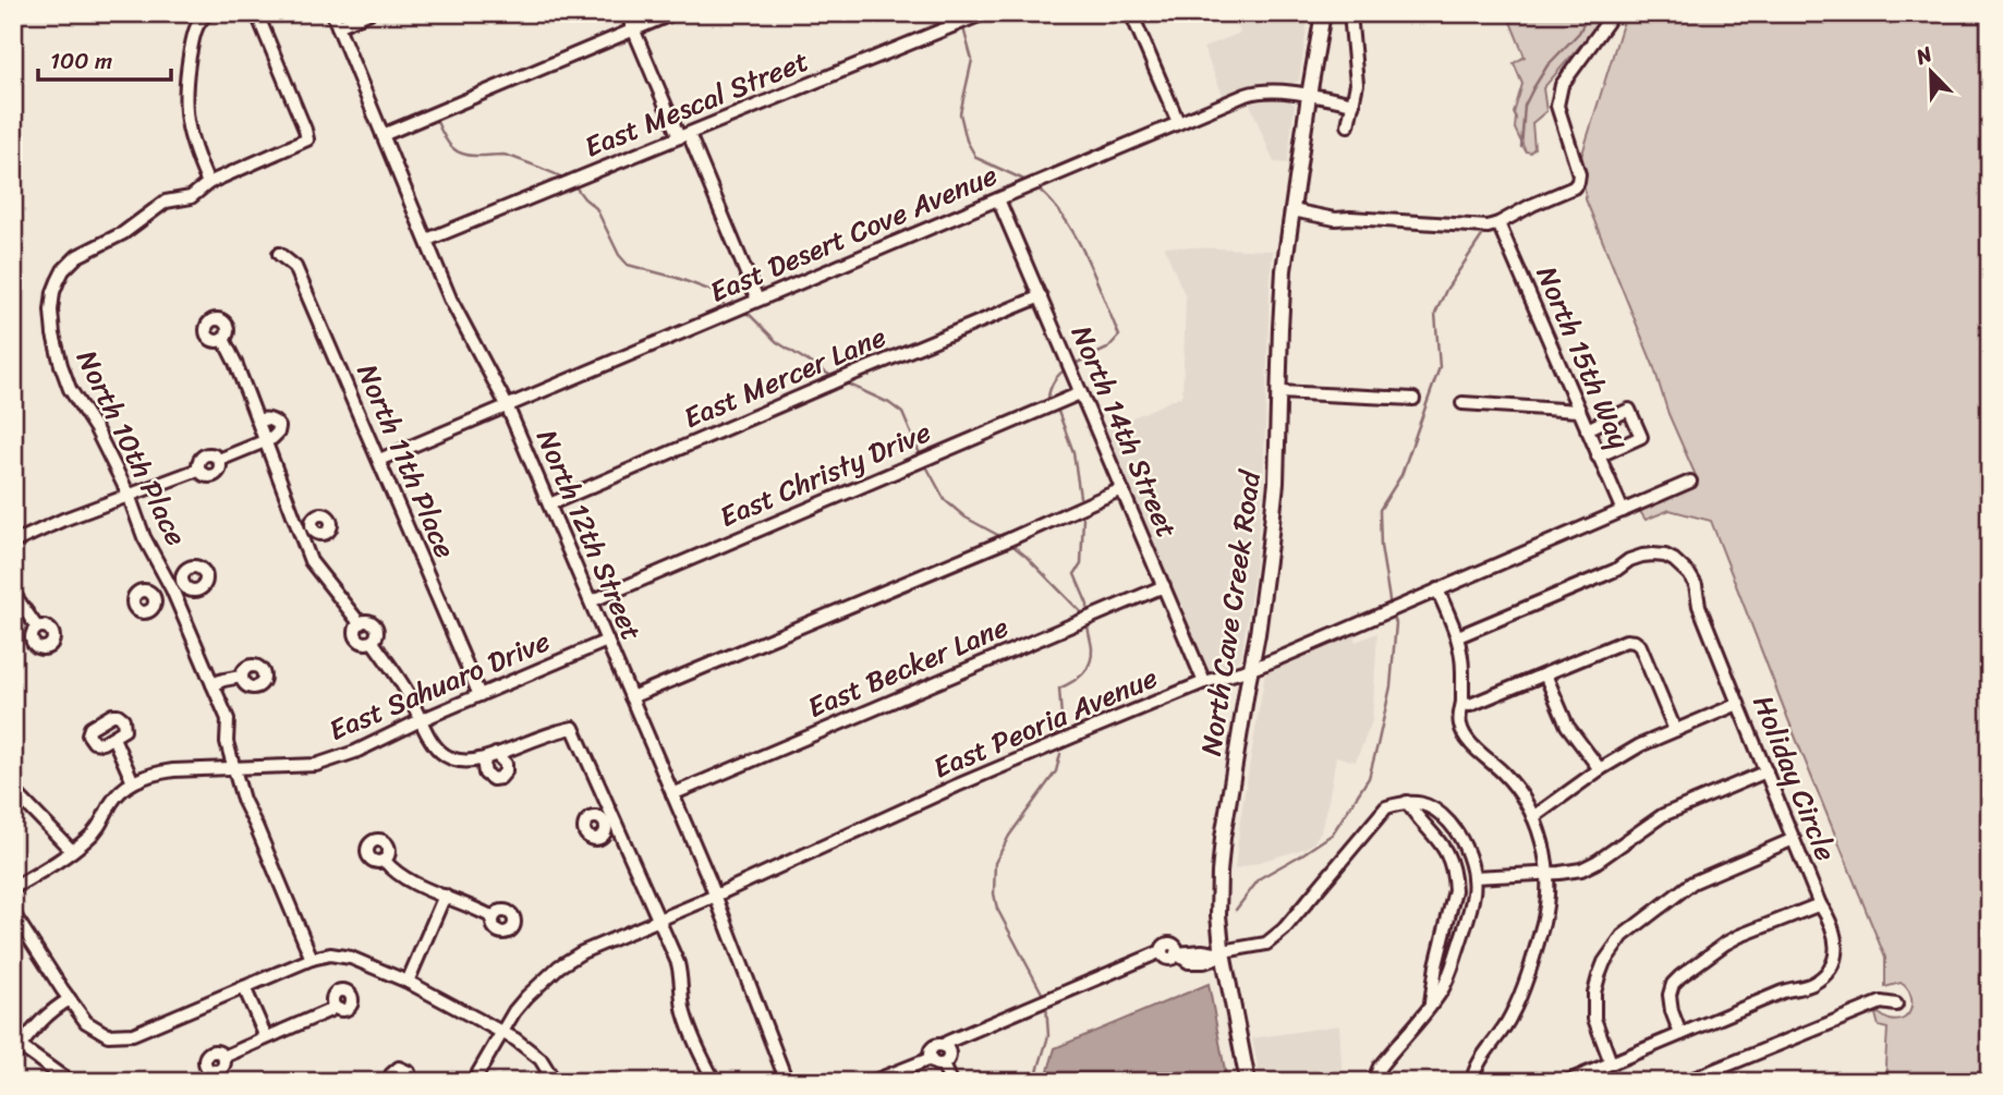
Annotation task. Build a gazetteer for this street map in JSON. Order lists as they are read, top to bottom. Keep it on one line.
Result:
{"streets":{"main road":["North Cave Creek Road"],"street":["East Mescal Street","East Desert Cove Avenue","North 15th Way","East Mercer Lane","North 14th Street","North 10th Place","North 11th Place","East Christy Drive","North 12th Street","East Becker Lane","East Sahuaro Drive","East Peoria Avenue","Holiday Circle"]},"crossings":[["East Mescal Street","North 12th Street"],["East Desert Cove Avenue","North 14th Street"],["East Desert Cove Avenue","North 11th Place"],["East Desert Cove Avenue","North 12th Street"],["East Desert Cove Avenue","North Cave Creek Road"],["North 15th Way","East Peoria Avenue"],["East Mercer Lane","North 14th Street"],["East Mercer Lane","North 12th Street"],["North 14th Street","East Christy Drive"],["North 14th Street","East Becker Lane"],["North 14th Street","East Peoria Avenue"],["North 10th Place","East Sahuaro Drive"],["North 11th Place","East Sahuaro Drive"],["East Christy Drive","North 12th Street"],["North 12th Street","East Becker Lane"],["North 12th Street","East Sahuaro Drive"],["North 12th Street","East Peoria Avenue"],["North Cave Creek Road","East Peoria Avenue"]],"scale_bar":"100 m","north":"top left"}
